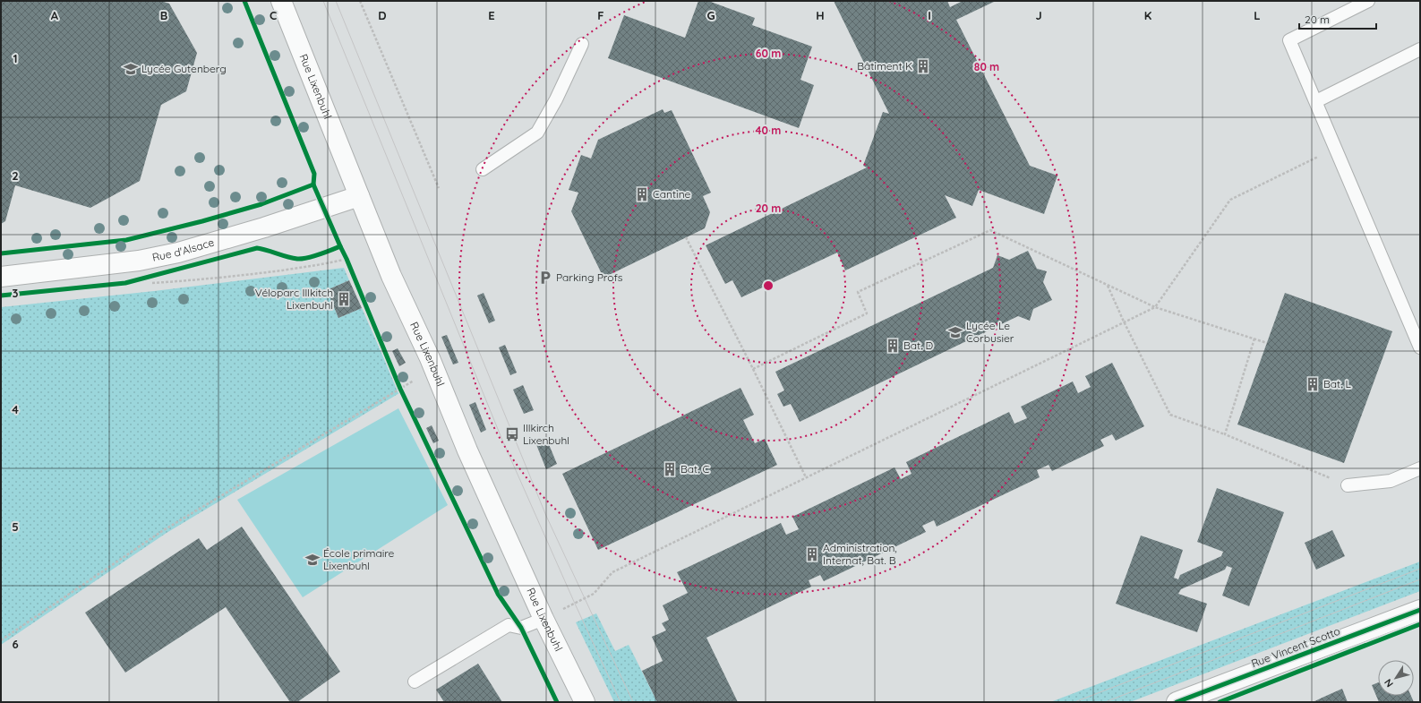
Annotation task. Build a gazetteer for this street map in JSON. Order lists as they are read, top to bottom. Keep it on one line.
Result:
{"streets":{"street":["Rue Lixenbuhl","Rue d'Alsace","Rue Vincent Scotto"]},"crossings":[["Rue Lixenbuhl","Rue d'Alsace"]],"places":{"building":["Bâtiment K","Cantine","Véloparc Illkitch Lixenbuhl","Bat. D","Bat. L","Bat. C","Administration, Internat, Bat. B"],"school or university":["Lycée Gutenberg","Lycée Le Corbusier","École primaire Lixenbuhl"],"parking":["Parking Profs"],"bus stop":["Illkirch Lixenbuhl"]},"scale_bar":"20 m","north":"bottom left","grid":{"columns":["A","B","C","D","E","F","G","H","I","J","K","L"],"rows":["1","2","3","4","5","6"]},"rings":["60 m","80 m","40 m","20 m"]}
